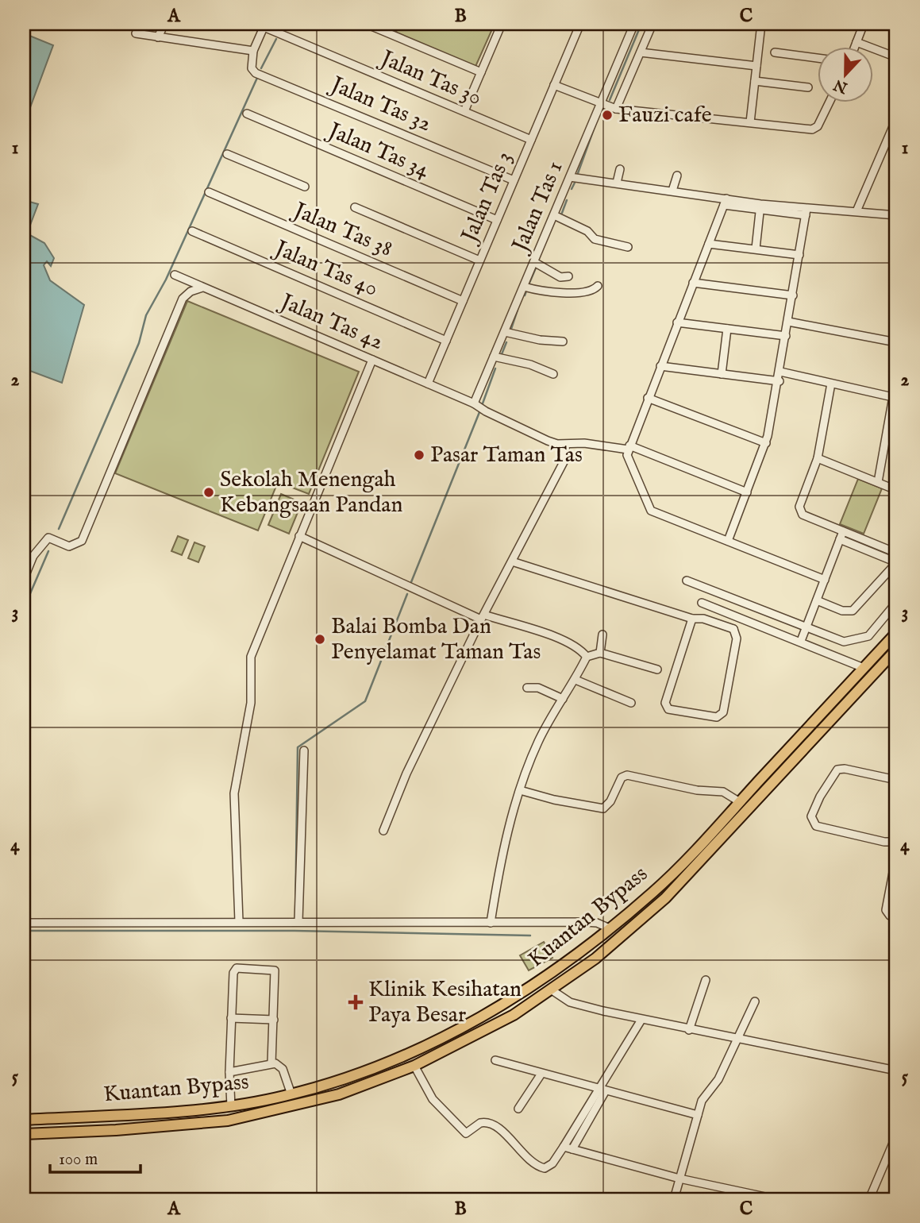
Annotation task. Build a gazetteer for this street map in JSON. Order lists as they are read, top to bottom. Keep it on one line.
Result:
{"streets":{"highway":["Kuantan Bypass"],"street":["Jalan Tas 30","Jalan Tas 32","Jalan Tas 34","Jalan Tas 3","Jalan Tas 1","Jalan Tas 38","Jalan Tas 40","Jalan Tas 42"]},"crossings":[["Jalan Tas 30","Jalan Tas 3"],["Jalan Tas 32","Jalan Tas 3"],["Jalan Tas 34","Jalan Tas 3"],["Jalan Tas 3","Jalan Tas 38"],["Jalan Tas 3","Jalan Tas 40"],["Jalan Tas 3","Jalan Tas 42"],["Jalan Tas 1","Jalan Tas 42"]],"places":{"other":["Fauzi cafe","Pasar Taman Tas","Sekolah Menengah Kebangsaan Pandan","Balai Bomba Dan Penyelamat Taman Tas"],"health":["Klinik Kesihatan Paya Besar"]},"scale_bar":"100 m","north":"bottom","grid":{"columns":["A","B","C"],"rows":["1","2","3","4","5"]}}
